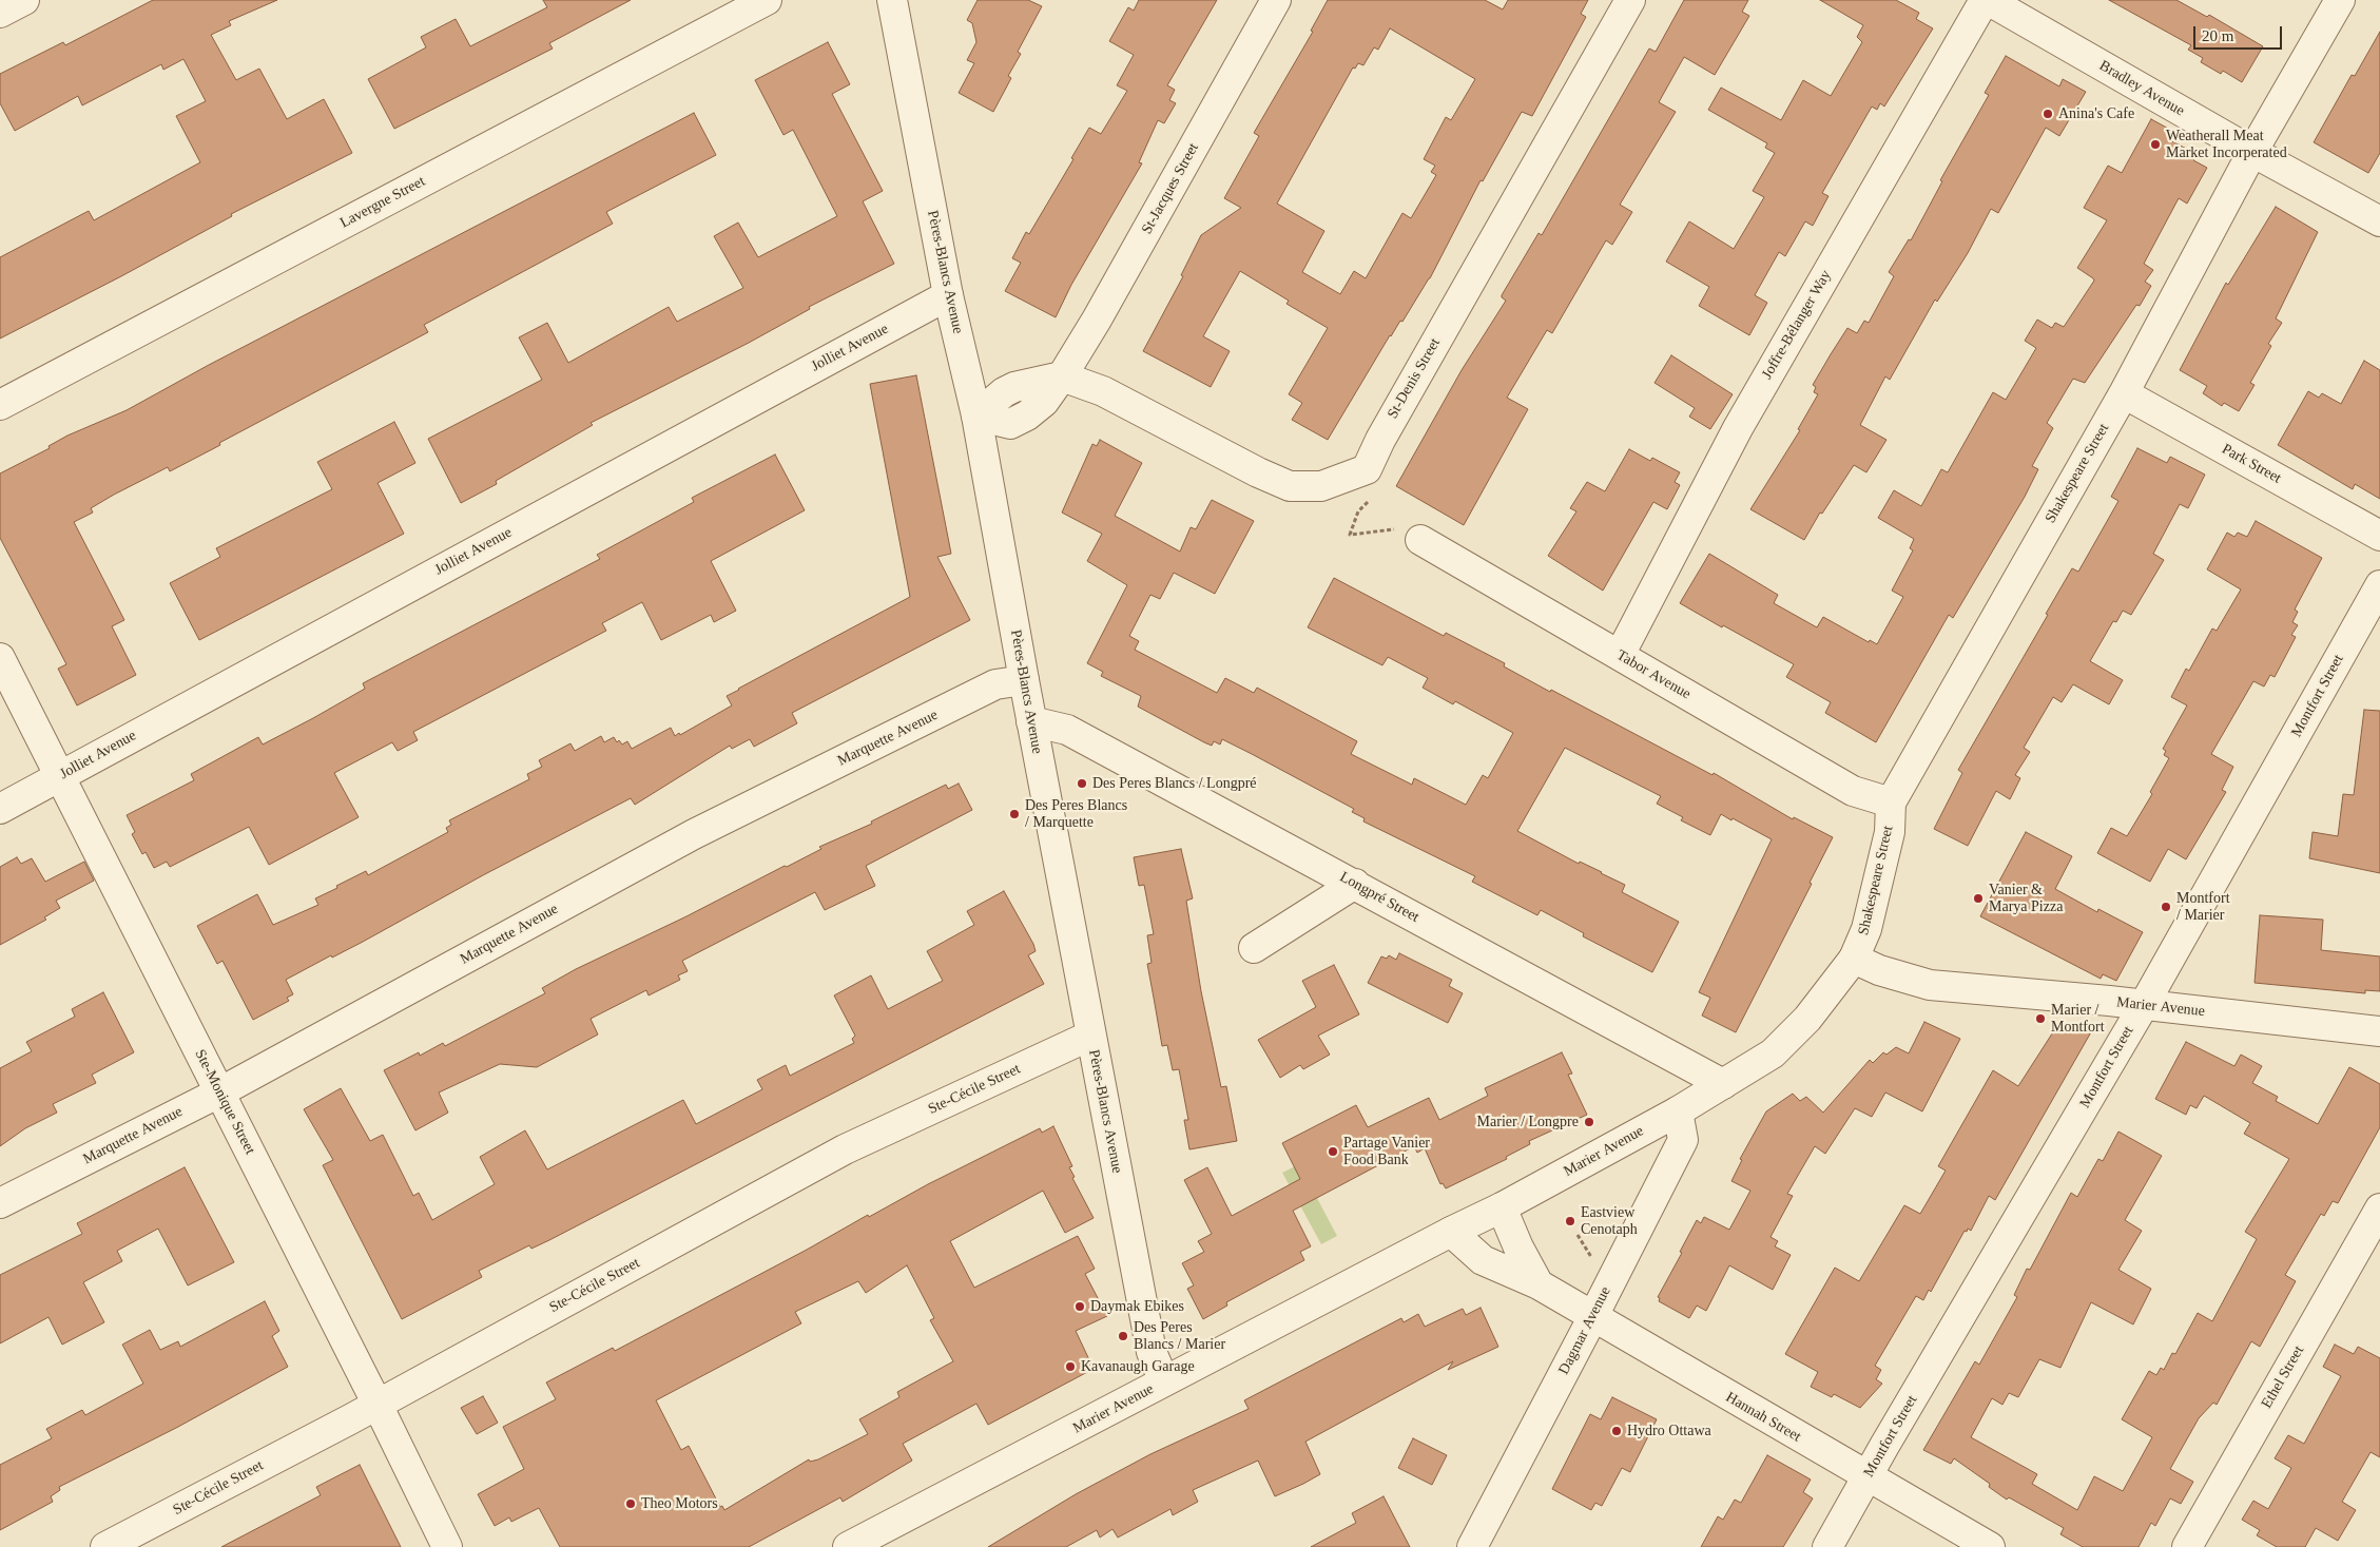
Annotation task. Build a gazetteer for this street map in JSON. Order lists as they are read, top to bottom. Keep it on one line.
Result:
{"streets":{"street":["Bradley Avenue","St-Jacques Street","Lavergne Street","Pères-Blancs Avenue","Joffre-Bélanger Way","Jolliet Avenue","St-Denis Street","Park Street","Shakespeare Street","Tabor Avenue","Montfort Street","Marquette Avenue","Longpré Street","Marier Avenue","Ste-Cécile Street","Ste-Monique Street","Dagmar Avenue","Ethel Street","Hannah Street"]},"crossings":[["Bradley Avenue","Joffre-Bélanger Way"],["Bradley Avenue","Shakespeare Street"],["St-Jacques Street","Pères-Blancs Avenue"],["St-Jacques Street","St-Denis Street"],["Pères-Blancs Avenue","Jolliet Avenue"],["Pères-Blancs Avenue","Marquette Avenue"],["Pères-Blancs Avenue","Longpré Street"],["Pères-Blancs Avenue","Marier Avenue"],["Pères-Blancs Avenue","Ste-Cécile Street"],["Joffre-Bélanger Way","Tabor Avenue"],["Jolliet Avenue","Ste-Monique Street"],["Park Street","Shakespeare Street"],["Shakespeare Street","Tabor Avenue"],["Shakespeare Street","Marier Avenue"],["Montfort Street","Marier Avenue"],["Montfort Street","Hannah Street"],["Marquette Avenue","Ste-Monique Street"],["Longpré Street","Marier Avenue"],["Marier Avenue","Dagmar Avenue"],["Marier Avenue","Hannah Street"],["Ste-Cécile Street","Ste-Monique Street"],["Dagmar Avenue","Hannah Street"]],"places":["Anina's Cafe","Weatherall Meat Market Incorperated","Des Peres Blancs / Longpré","Des Peres Blancs / Marquette","Vanier & Marya Pizza","Montfort / Marier","Marier / Montfort","Marier / Longpre","Partage Vanier Food Bank","Eastview Cenotaph","Daymak Ebikes","Des Peres Blancs / Marier","Kavanaugh Garage","Hydro Ottawa","Theo Motors"],"scale_bar":"20 m"}
